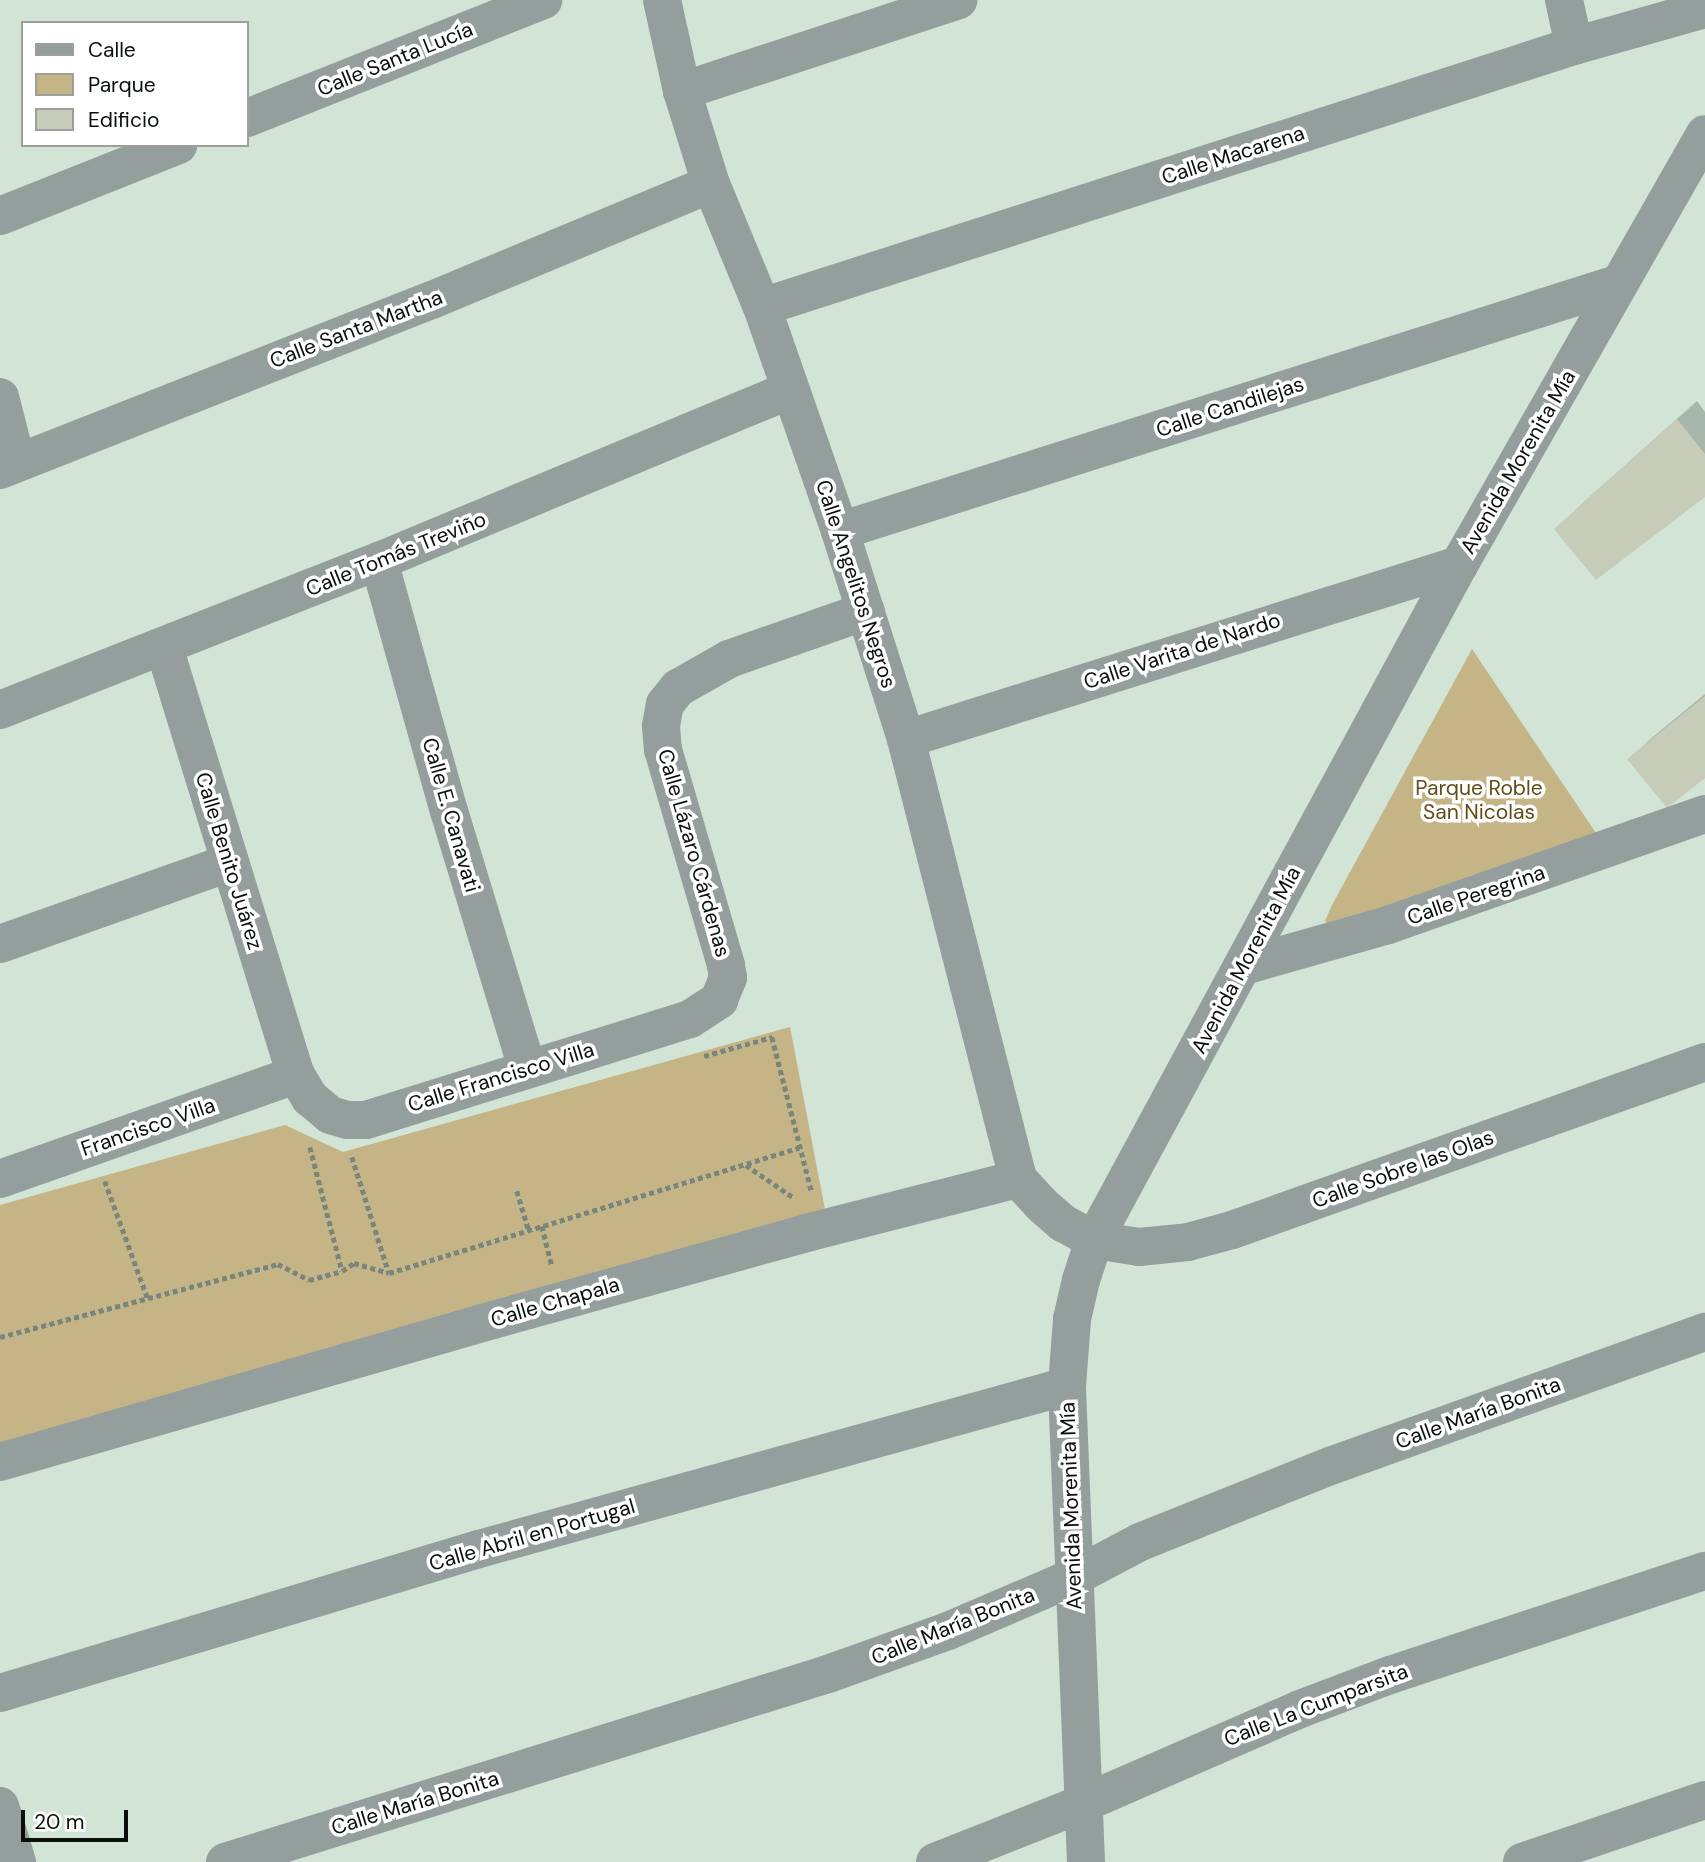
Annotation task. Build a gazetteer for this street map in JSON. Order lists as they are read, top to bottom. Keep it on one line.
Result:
{"streets":{"street":["Calle Santa Lucía","Calle Macarena","Calle Santa Martha","Calle Candilejas","Avenida Morenita Mía","Calle Tomás Treviño","Calle Angelitos Negros","Calle Varita de Nardo","Calle E. Canavati","Calle Lázaro Cárdenas","Calle Benito Juárez","Calle Peregrina","Calle Francisco Villa","Francisco Villa","Calle Sobre las Olas","Calle Chapala","Calle María Bonita","Calle Abril en Portugal","Calle La Cumparsita"]},"crossings":[["Calle Macarena","Calle Angelitos Negros"],["Calle Santa Martha","Calle Angelitos Negros"],["Calle Candilejas","Avenida Morenita Mía"],["Calle Candilejas","Calle Angelitos Negros"],["Avenida Morenita Mía","Calle Varita de Nardo"],["Avenida Morenita Mía","Calle Peregrina"],["Avenida Morenita Mía","Calle Sobre las Olas"],["Avenida Morenita Mía","Calle María Bonita"],["Avenida Morenita Mía","Calle Abril en Portugal"],["Avenida Morenita Mía","Calle La Cumparsita"],["Calle Tomás Treviño","Calle Angelitos Negros"],["Calle Tomás Treviño","Calle E. Canavati"],["Calle Tomás Treviño","Calle Benito Juárez"],["Calle Angelitos Negros","Calle Varita de Nardo"],["Calle Angelitos Negros","Calle Lázaro Cárdenas"],["Calle Angelitos Negros","Calle Chapala"],["Calle E. Canavati","Calle Francisco Villa"],["Calle Lázaro Cárdenas","Calle Francisco Villa"],["Calle Benito Juárez","Calle Francisco Villa"],["Calle Benito Juárez","Francisco Villa"],["Calle Francisco Villa","Francisco Villa"]],"parks":["Parque Roble San Nicolas"],"legend":["Calle","Parque","Edificio"],"scale_bar":"20 m"}
